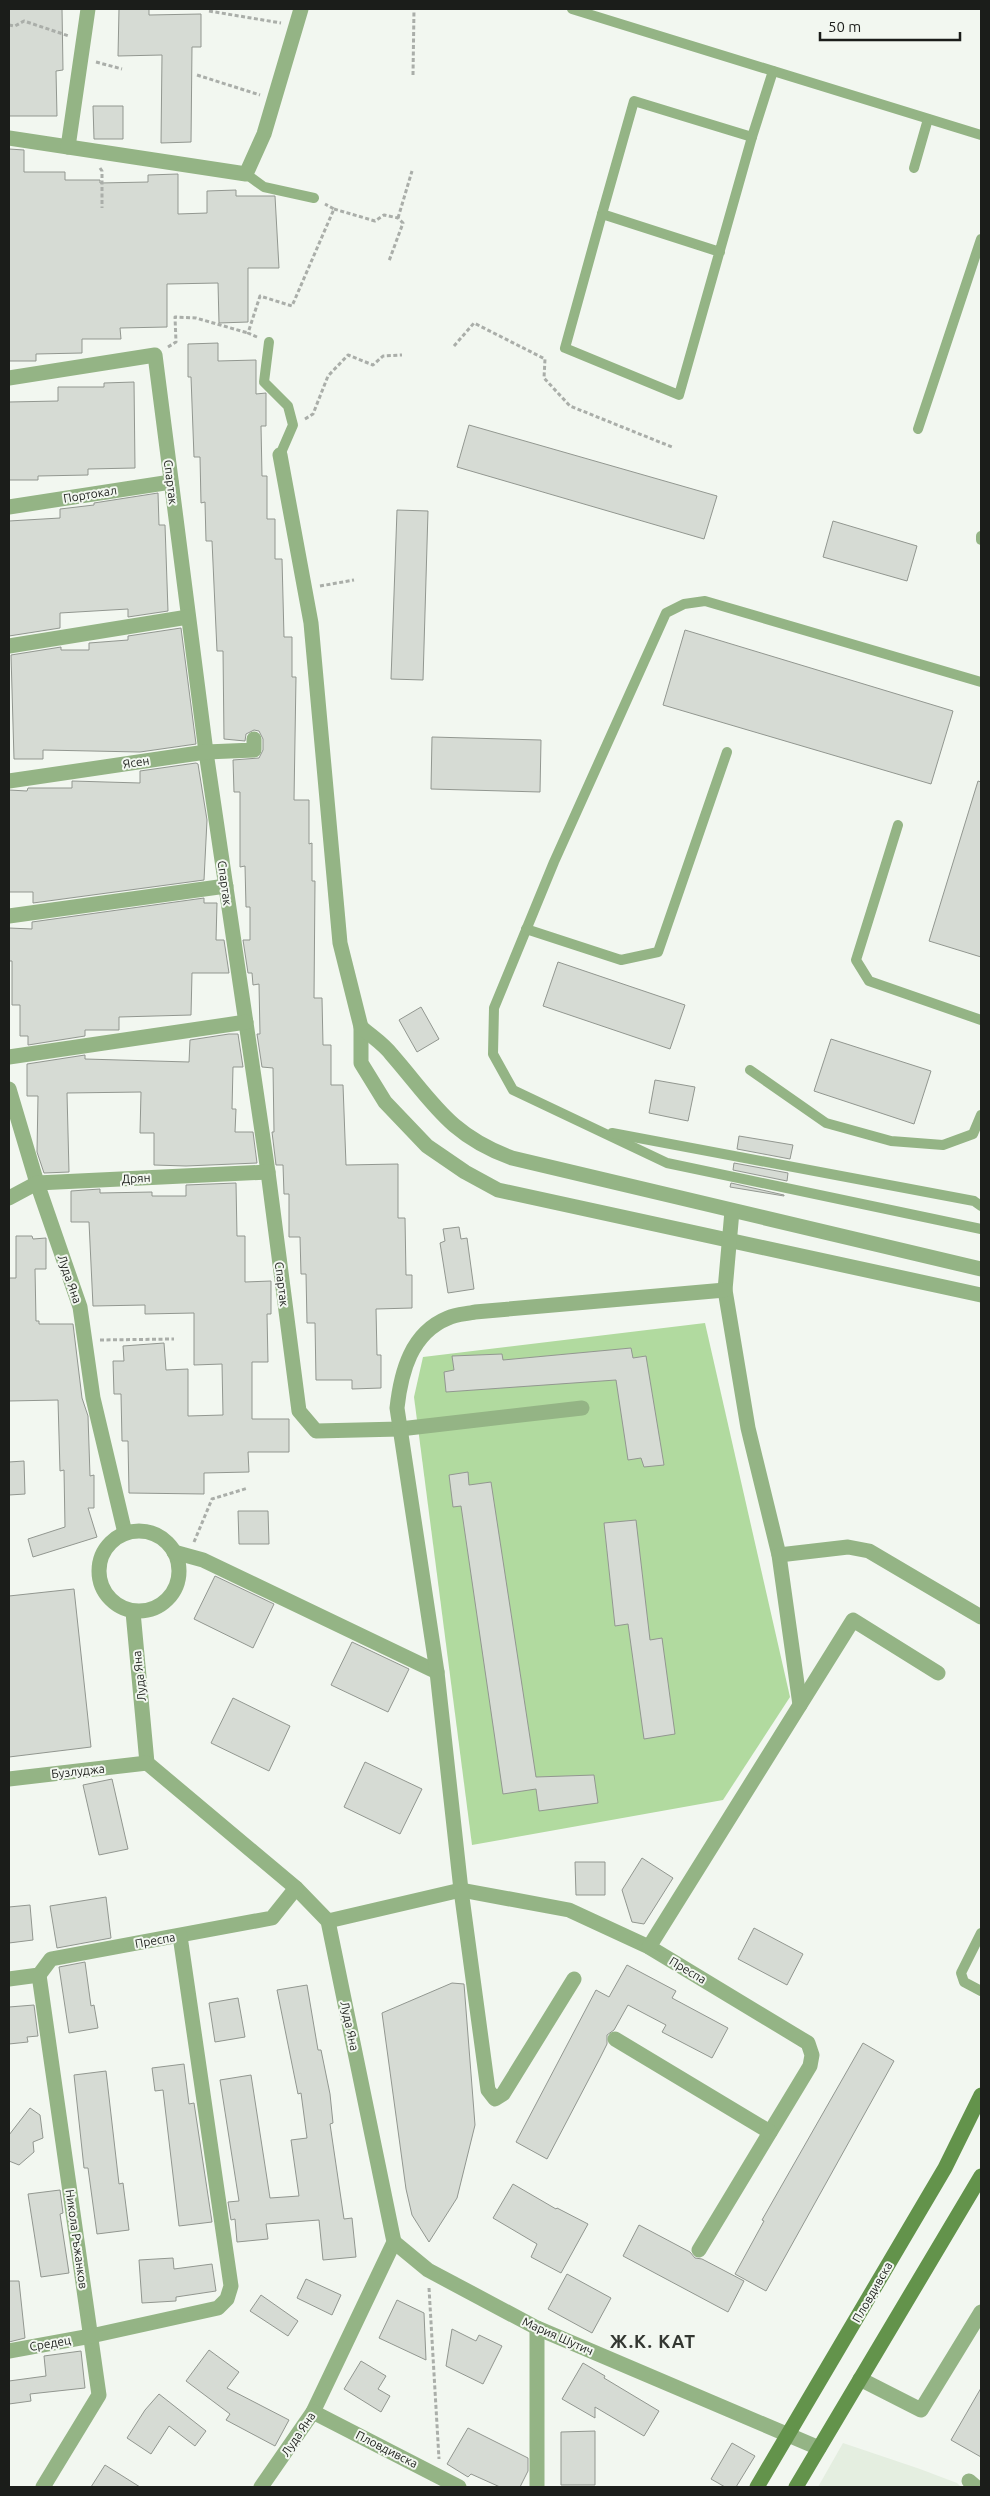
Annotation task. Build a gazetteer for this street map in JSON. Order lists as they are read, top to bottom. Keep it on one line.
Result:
{"streets":{"street":["Спартак","Портокал","Ясен","Дрян","Луда Яна","Бузлуджа","Преспа","Никола Ръжанков","Пловдивска","Мария Шутич","Средец"]},"crossings":[["Спартак","Портокал"],["Спартак","Ясен"],["Спартак","Дрян"],["Дрян","Луда Яна"],["Луда Яна","Бузлуджа"],["Луда Яна","Преспа"],["Луда Яна","Пловдивска"],["Луда Яна","Мария Шутич"],["Преспа","Никола Ръжанков"],["Преспа","Средец"],["Никола Ръжанков","Средец"],["Пловдивска","Мария Шутич"]],"districts":["Ж.К. КАТ"],"scale_bar":"50 m"}
